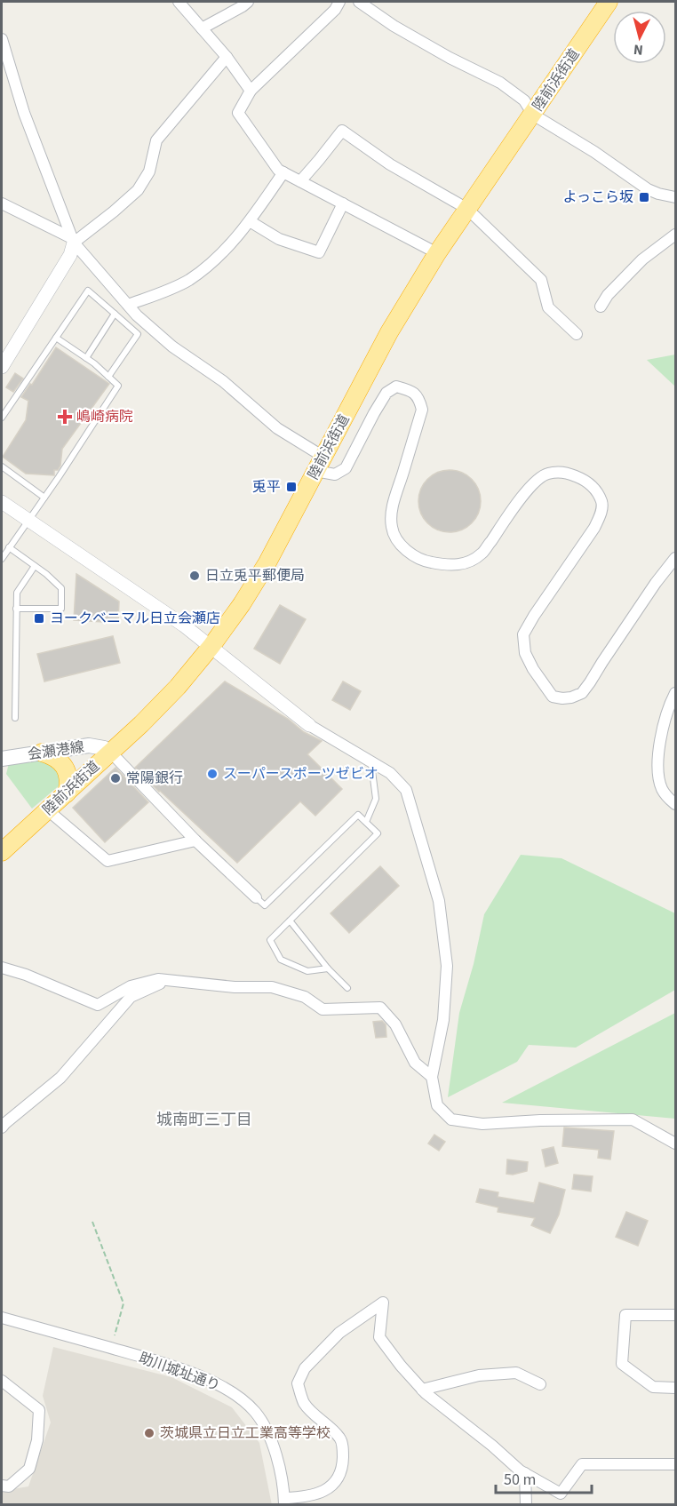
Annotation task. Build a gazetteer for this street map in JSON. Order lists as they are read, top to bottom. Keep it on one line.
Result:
{"streets":{"highway":["陸前浜街道"],"main road":["会瀬港線"],"street":["助川城址通り"]},"crossings":[["陸前浜街道","会瀬港線"]],"districts":["城南町三丁目"],"places":{"transit":["よっこら坂","兎平","ヨークベニマル日立会瀬店"],"health":["嶋崎病院"],"other":["日立兎平郵便局","スーパースポーツゼビオ","常陽銀行","茨城県立日立工業高等学校"]},"scale_bar":"50 m","north":"bottom"}
